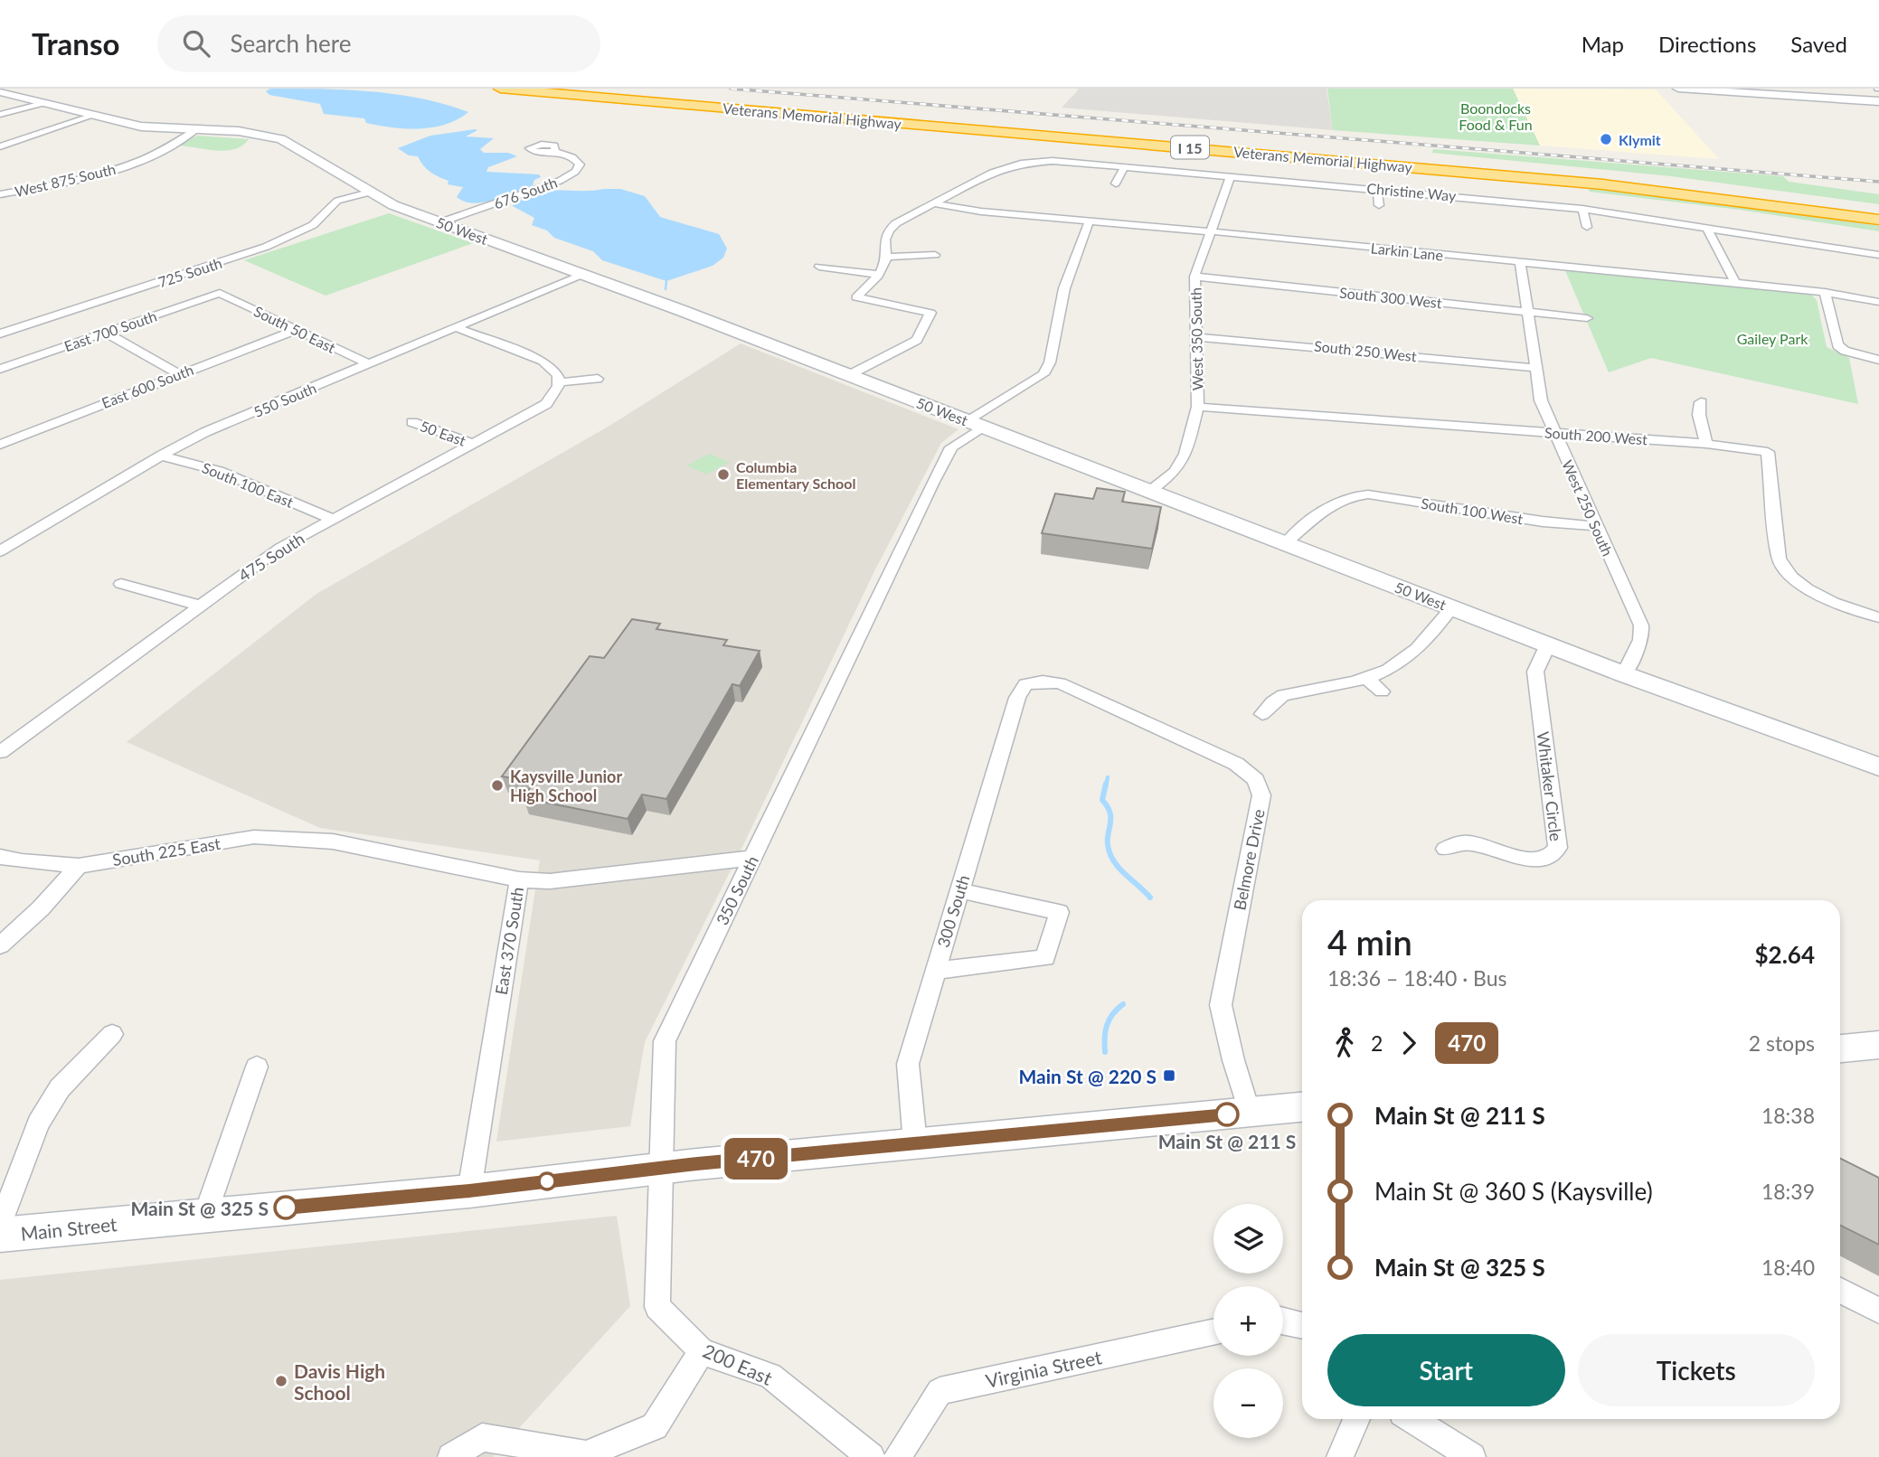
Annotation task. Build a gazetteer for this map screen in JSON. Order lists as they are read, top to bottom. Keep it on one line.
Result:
{"streets":{"highway":["Veterans Memorial Highway","I 15"],"street":["West 875 South","Christine Way","676 South","50 West","Larkin Lane","725 South","South 300 West","South 50 East","East 700 South","West 350 South","South 250 West","East 600 South","550 South","50 East","South 200 West","South 100 East","West 250 South","South 100 West","475 South","Whitaker Circle","South 225 East","Belmore Drive","350 South","300 South","East 370 South","Main Street","200 East","Virginia Street"]},"crossings":[["West 875 South","50 West"],["Christine Way","Larkin Lane"],["Christine Way","West 350 South"],["676 South","50 West"],["50 West","725 South"],["50 West","West 350 South"],["50 West","550 South"],["50 West","West 250 South"],["50 West","South 100 West"],["50 West","Whitaker Circle"],["50 West","350 South"],["Larkin Lane","West 350 South"],["Larkin Lane","West 250 South"],["South 300 West","West 350 South"],["South 300 West","West 250 South"],["South 50 East","East 700 South"],["South 50 East","East 600 South"],["South 50 East","550 South"],["West 350 South","South 250 West"],["West 350 South","South 200 West"],["South 250 West","West 250 South"],["550 South","South 100 East"],["50 East","475 South"],["South 200 West","West 250 South"],["South 100 East","475 South"],["West 250 South","South 100 West"],["South 225 East","East 370 South"],["Belmore Drive","300 South"],["Belmore Drive","Main Street"],["350 South","Main Street"],["350 South","200 East"],["300 South","Main Street"],["East 370 South","Main Street"],["Main Street","200 East"]],"parks":["Boondocks Food & Fun","Gailey Park"],"places":{"other":["Klymit","Columbia Elementary School","Kaysville Junior High School","Main St @ 211 S","Main St @ 325 S","Davis High School"],"transit":["Main St @ 220 S"]},"lines":["bus line 470"],"page":{"header":"Transo","search":"Search here","nav":["Map","Directions","Saved"],"on_map":"470","heading":["4 min","18:36 – 18:40 · Bus","$2.64"],"legs":["2","470","2 stops"],"list":[{"name":"Main St @ 211 S","value":"18:38"},{"name":"Main St @ 360 S (Kaysville)","value":"18:39"},{"name":"Main St @ 325 S","value":"18:40"}],"map_buttons":["+","−"],"buttons":["Start","Tickets"]}}
